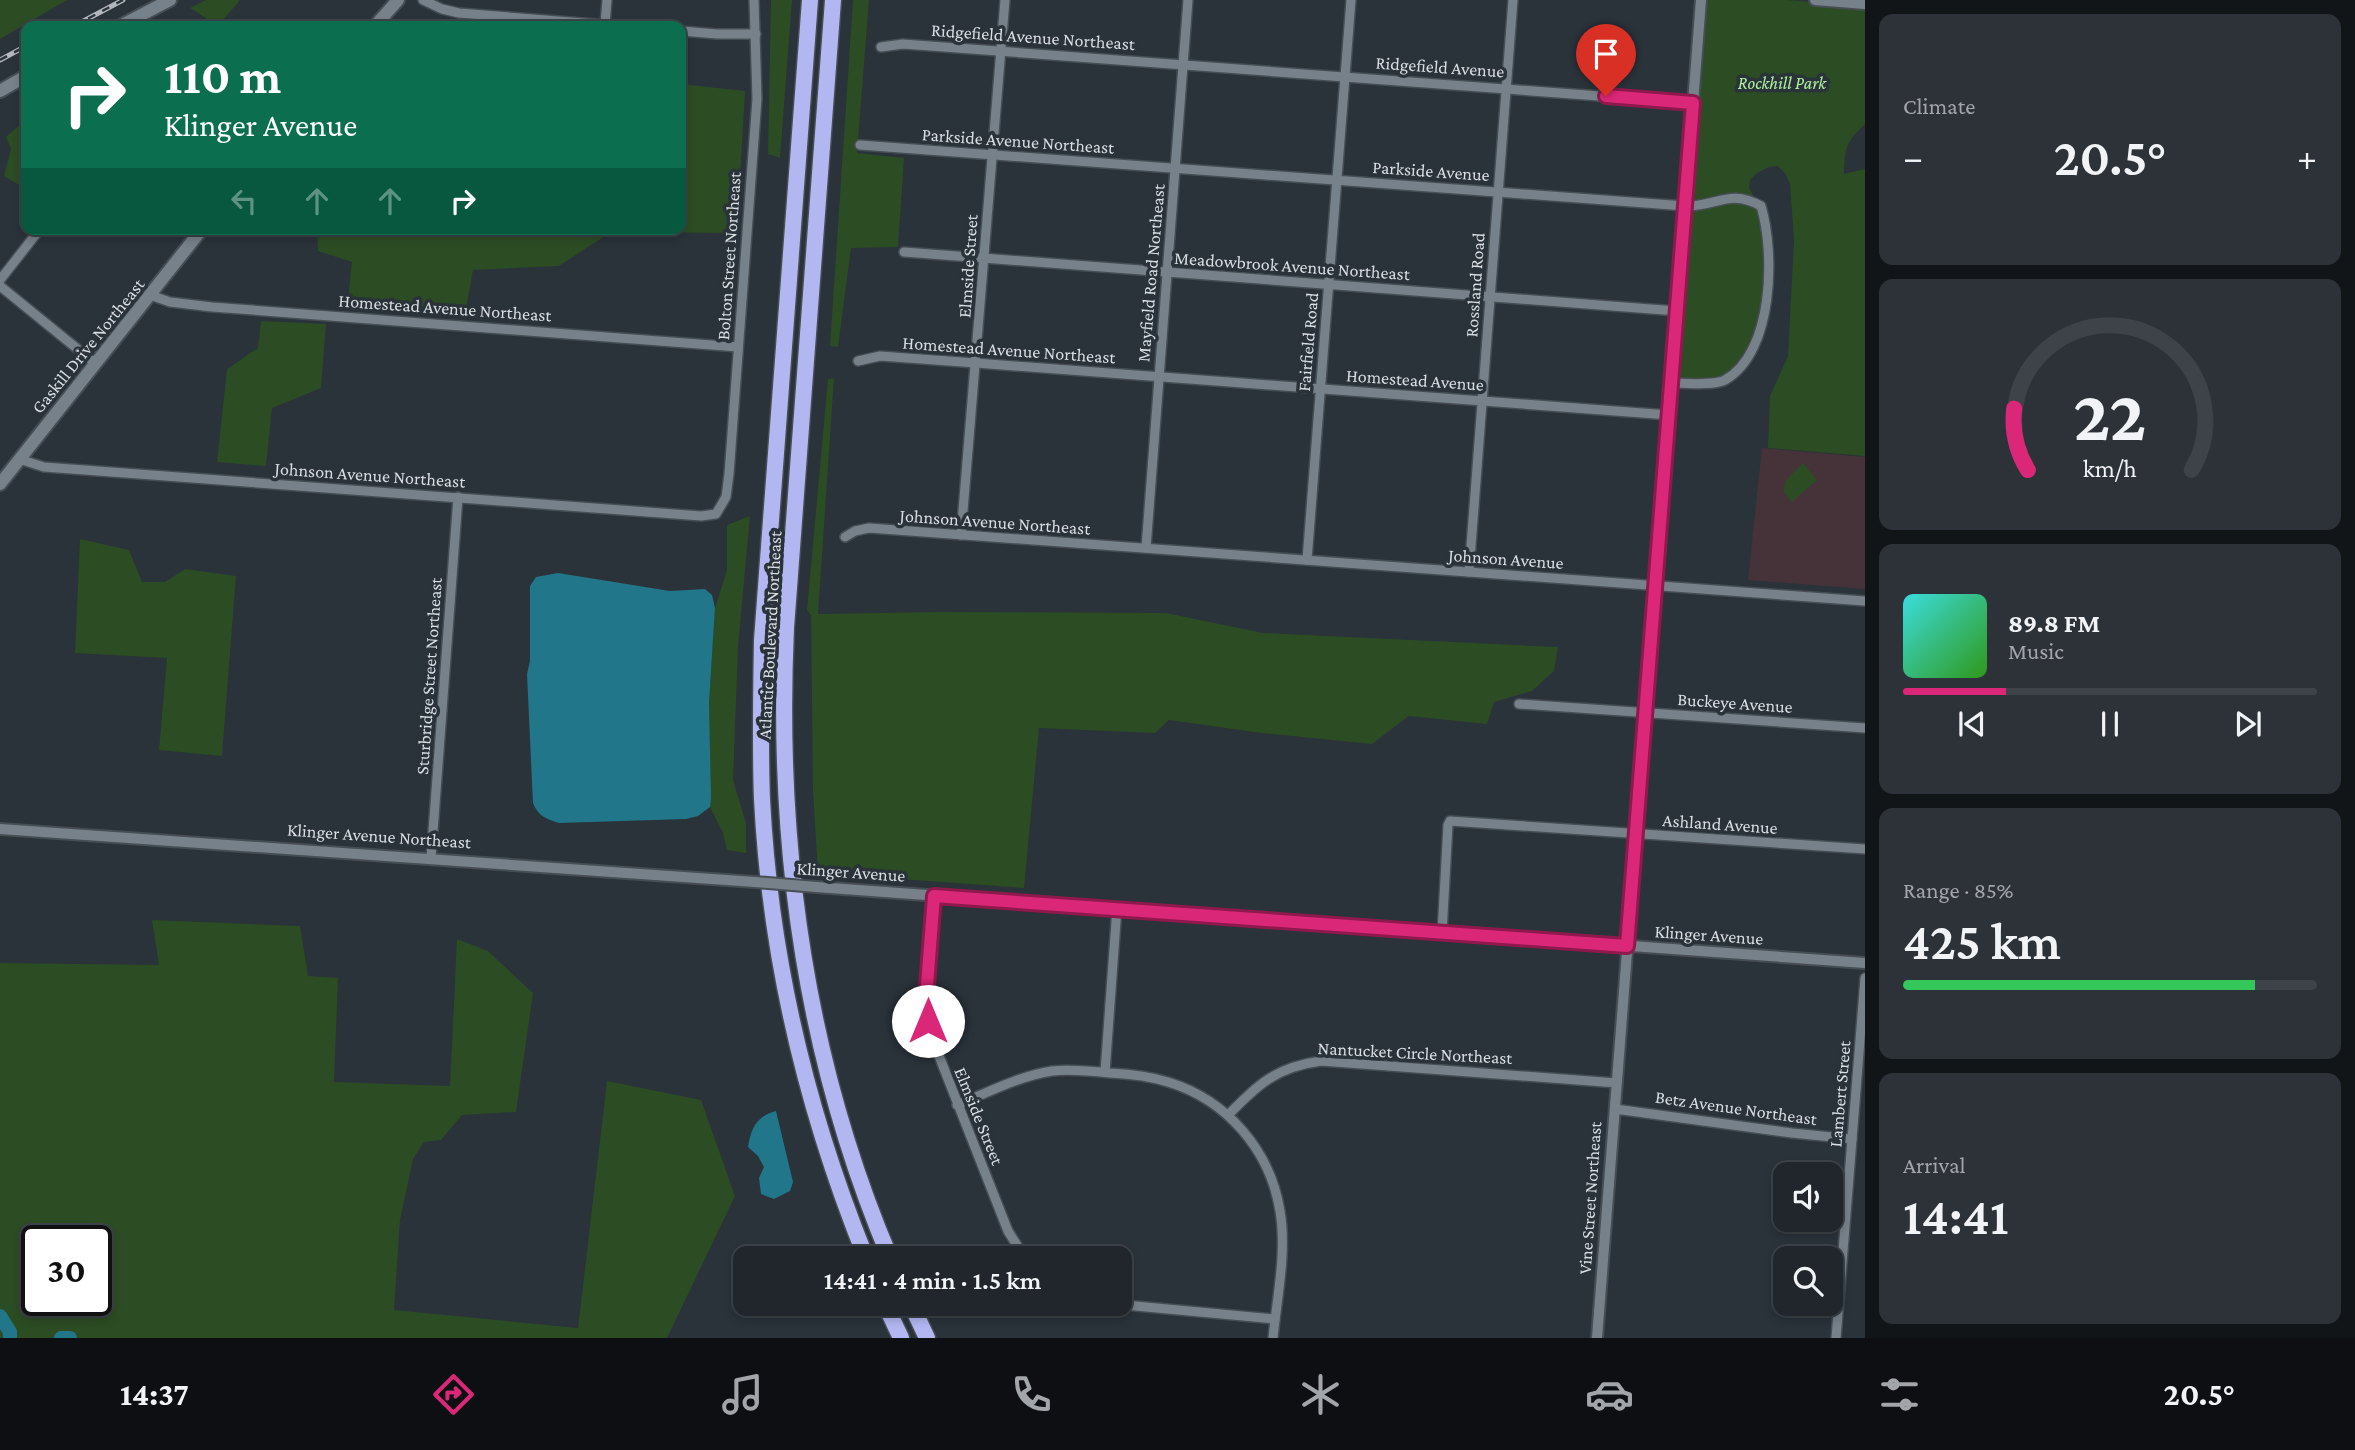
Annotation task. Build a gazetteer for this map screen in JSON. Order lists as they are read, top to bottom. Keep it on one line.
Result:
{"streets":{"highway":["Atlantic Boulevard Northeast"],"main road":["Gaskill Drive Northeast"],"street":["Ridgefield Avenue Northeast","Ridgefield Avenue","Parkside Avenue Northeast","Parkside Avenue","Bolton Street Northeast","Elmside Street","Meadowbrook Avenue Northeast","Mayfield Road Northeast","Rossland Road","Homestead Avenue Northeast","Fairfield Road","Homestead Avenue","Johnson Avenue Northeast","Johnson Avenue","Sturbridge Street Northeast","Buckeye Avenue","Ashland Avenue","Klinger Avenue Northeast","Klinger Avenue","Nantucket Circle Northeast","Lambert Street","Betz Avenue Northeast","Vine Street Northeast"]},"crossings":[["Ridgefield Avenue Northeast","Ridgefield Avenue"],["Ridgefield Avenue Northeast","Elmside Street"],["Ridgefield Avenue Northeast","Mayfield Road Northeast"],["Ridgefield Avenue","Mayfield Road Northeast"],["Ridgefield Avenue","Rossland Road"],["Ridgefield Avenue","Fairfield Road"],["Ridgefield Avenue","Vine Street Northeast"],["Parkside Avenue Northeast","Parkside Avenue"],["Parkside Avenue Northeast","Elmside Street"],["Parkside Avenue Northeast","Mayfield Road Northeast"],["Parkside Avenue","Mayfield Road Northeast"],["Parkside Avenue","Rossland Road"],["Parkside Avenue","Fairfield Road"],["Parkside Avenue","Vine Street Northeast"],["Bolton Street Northeast","Homestead Avenue Northeast"],["Bolton Street Northeast","Johnson Avenue Northeast"],["Elmside Street","Meadowbrook Avenue Northeast"],["Elmside Street","Homestead Avenue Northeast"],["Elmside Street","Johnson Avenue Northeast"],["Elmside Street","Klinger Avenue"],["Meadowbrook Avenue Northeast","Mayfield Road Northeast"],["Meadowbrook Avenue Northeast","Rossland Road"],["Meadowbrook Avenue Northeast","Fairfield Road"],["Meadowbrook Avenue Northeast","Vine Street Northeast"],["Mayfield Road Northeast","Homestead Avenue Northeast"],["Mayfield Road Northeast","Homestead Avenue"],["Mayfield Road Northeast","Johnson Avenue Northeast"],["Mayfield Road Northeast","Johnson Avenue"],["Rossland Road","Homestead Avenue"],["Rossland Road","Johnson Avenue"],["Homestead Avenue Northeast","Gaskill Drive Northeast"],["Homestead Avenue Northeast","Homestead Avenue"],["Fairfield Road","Homestead Avenue"],["Fairfield Road","Johnson Avenue"],["Gaskill Drive Northeast","Johnson Avenue Northeast"],["Homestead Avenue","Vine Street Northeast"],["Johnson Avenue Northeast","Johnson Avenue"],["Johnson Avenue Northeast","Sturbridge Street Northeast"],["Johnson Avenue","Vine Street Northeast"],["Sturbridge Street Northeast","Klinger Avenue Northeast"],["Buckeye Avenue","Vine Street Northeast"],["Ashland Avenue","Klinger Avenue"],["Ashland Avenue","Vine Street Northeast"],["Klinger Avenue Northeast","Klinger Avenue"],["Klinger Avenue","Vine Street Northeast"],["Nantucket Circle Northeast","Vine Street Northeast"],["Lambert Street","Betz Avenue Northeast"],["Betz Avenue Northeast","Vine Street Northeast"]],"parks":["Rockhill Park"],"page":{"tile":["Climate",["Range · 85%","425 km"],["Arrival","14:41"]],"turn":["110 m","Klinger Avenue"],"heat":["−","20.5°","+"],"song":["89.8 FM","Music"],"limit":"30","trip":"14:41 · 4 min · 1.5 km","tabs":["14:37","20.5°"],"gauge":["22","km/h"]}}
